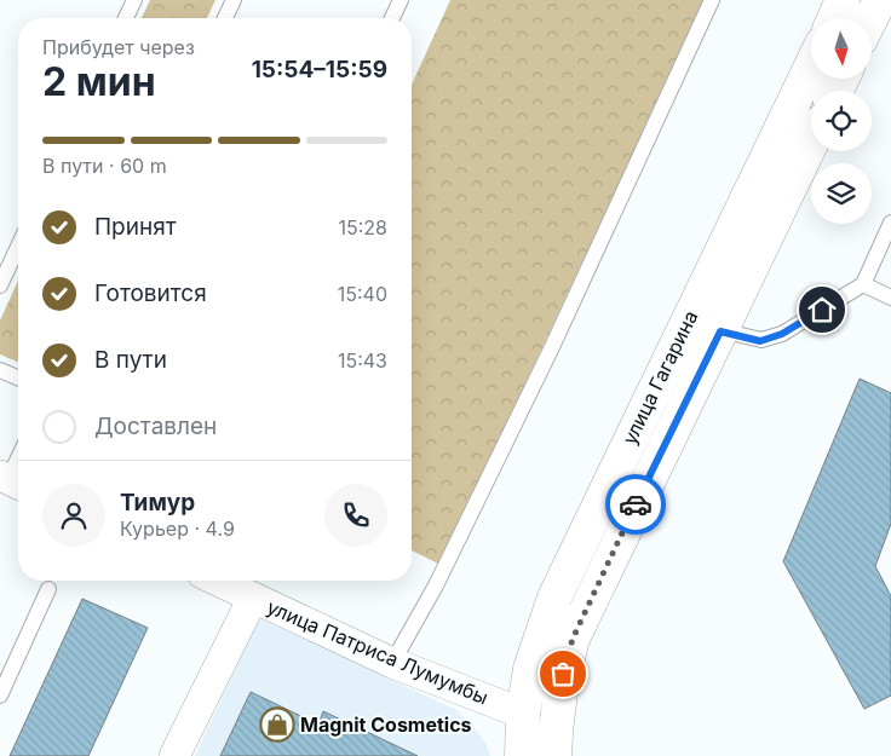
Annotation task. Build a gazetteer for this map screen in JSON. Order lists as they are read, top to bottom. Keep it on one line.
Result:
{"streets":{"main road":["улица Гагарина","улица Патриса Лумумбы"]},"crossings":[["улица Гагарина","улица Патриса Лумумбы"]],"places":{"shop":["Magnit Cosmetics"]},"north":"bottom","page":{"heading":["2 мин","Прибудет через","15:54–15:59"],"panel":["Тимур","Курьер · 4.9"],"bar":"В пути · 60 m","list":[["Принят","15:28"],["Готовится","15:40"],["В пути","15:43"],"Доставлен"]}}
